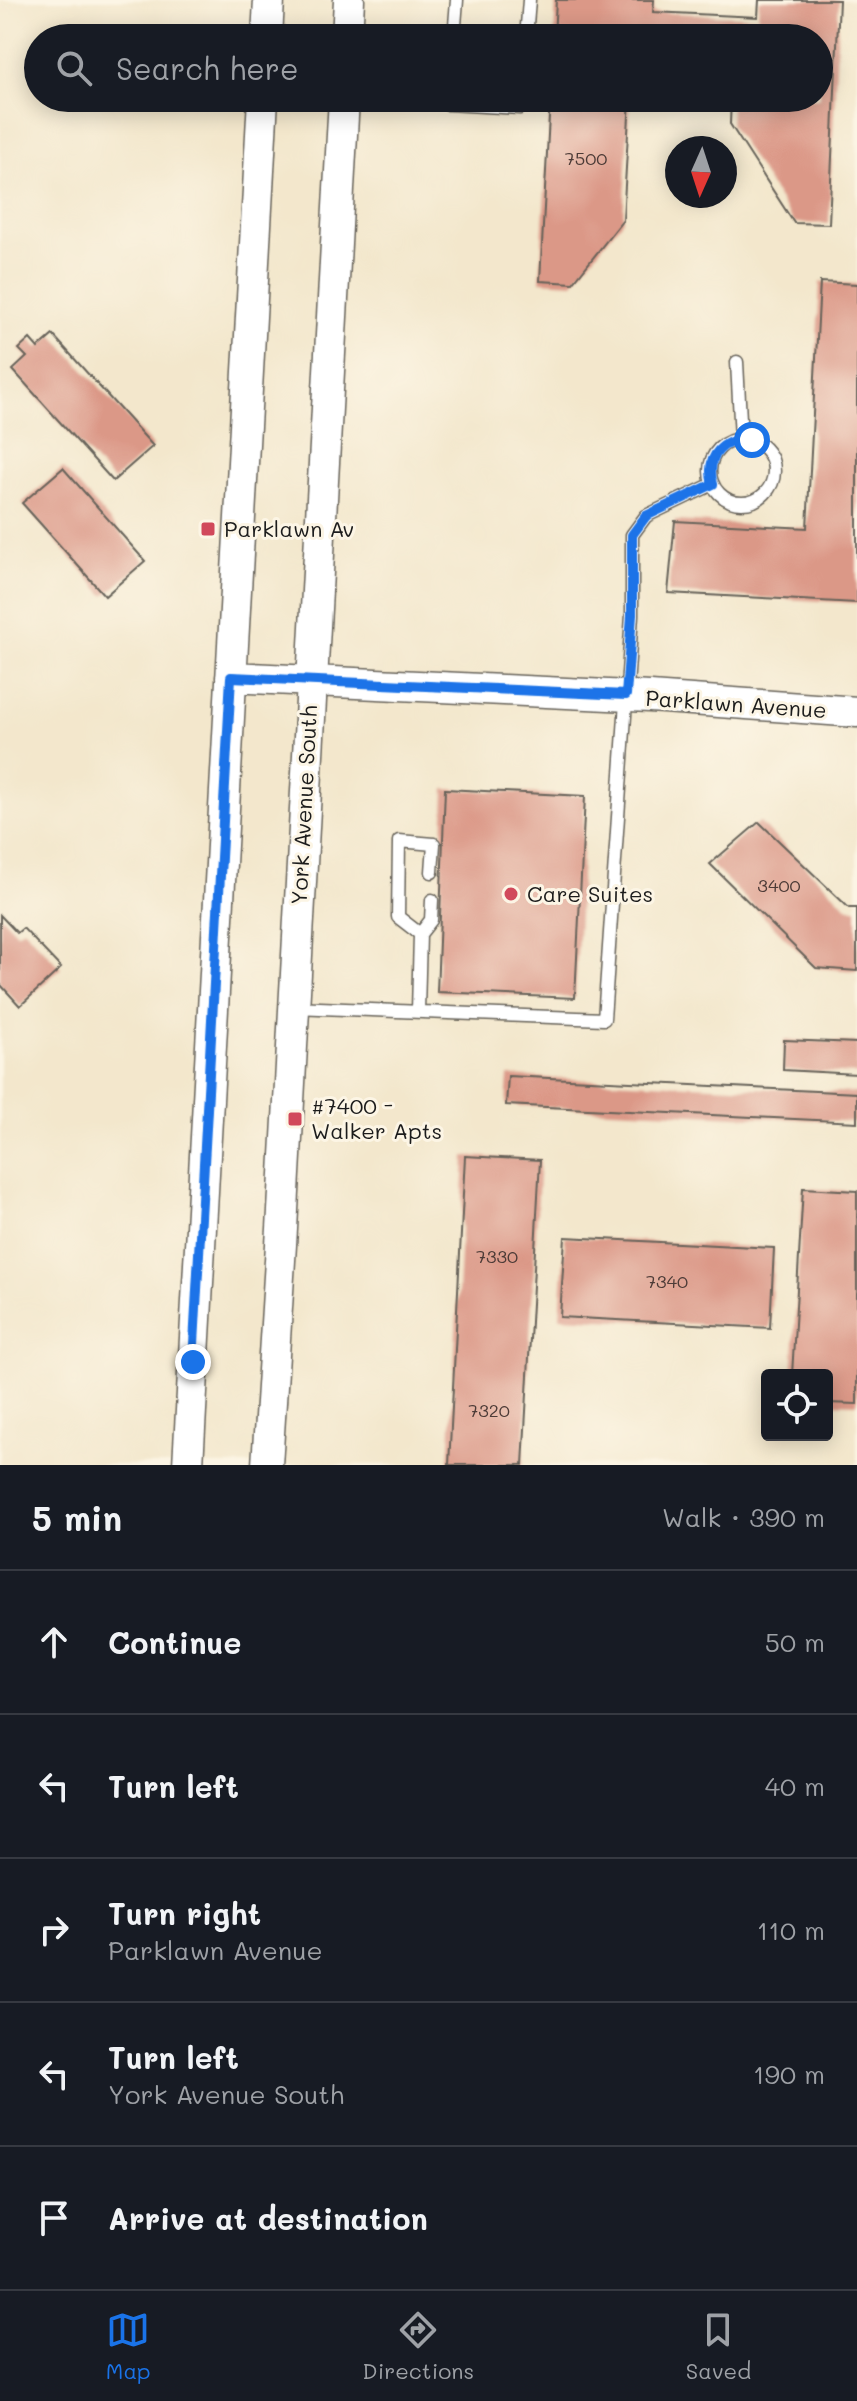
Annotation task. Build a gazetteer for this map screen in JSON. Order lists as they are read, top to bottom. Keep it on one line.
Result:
{"streets":{"street":["Parklawn Avenue","York Avenue South"]},"crossings":[["Parklawn Avenue","York Avenue South"]],"places":{"transit":["Parklawn Av","#7400 - Walker Apts"],"other":["Care Suites"]},"house_numbers":["7500","3400","7330","7340","7320"],"north":"bottom","page":{"search":"Search here","heading":["5 min","Walk · 390 m"],"list":[["Continue","50 m"],["Turn left","40 m"],["Turn right","Parklawn Avenue","110 m"],["Turn left","York Avenue South","190 m"],"Arrive at destination"],"nav":["Map","Directions","Saved"]}}
